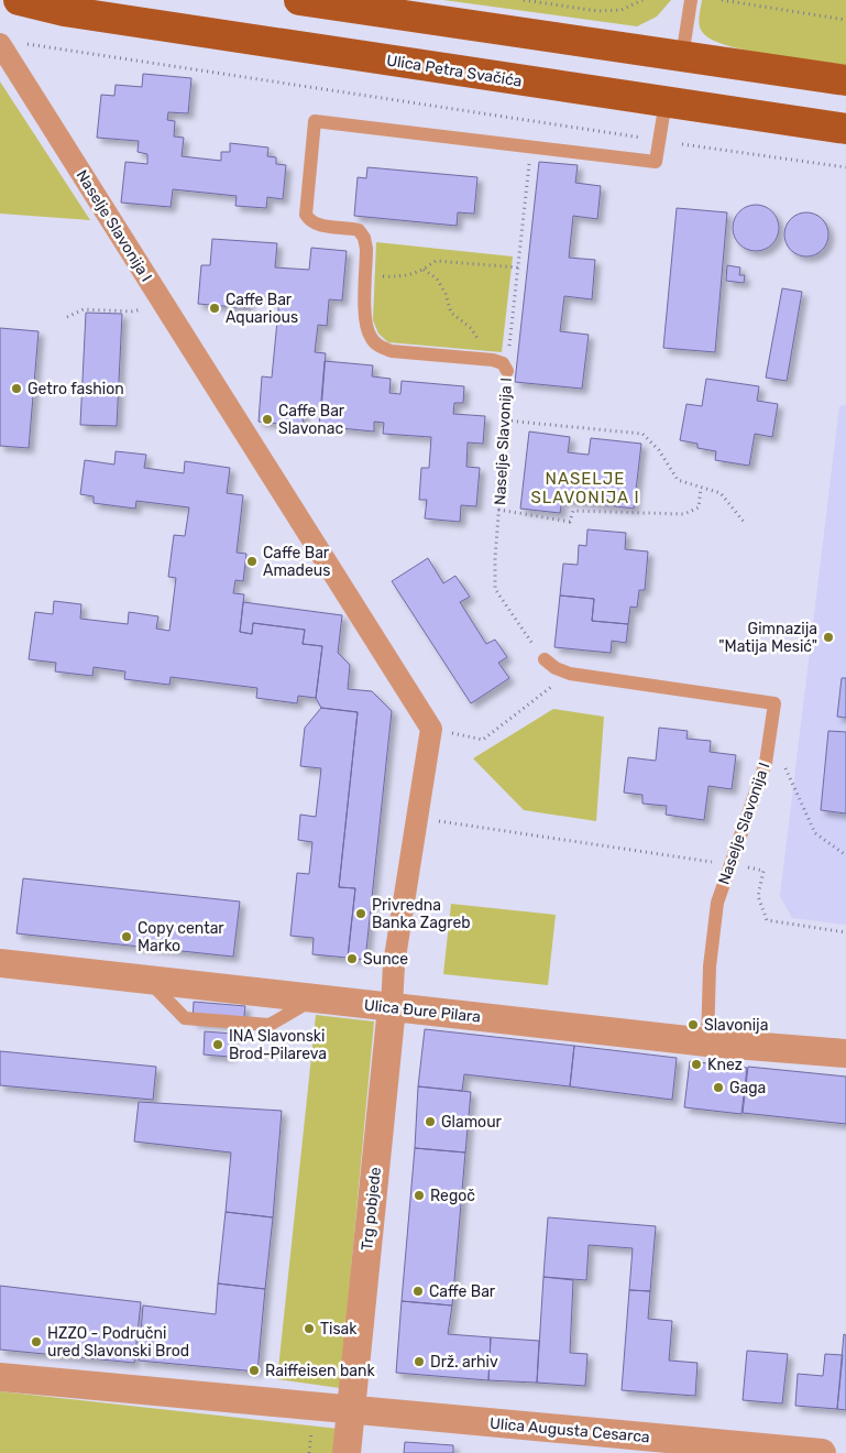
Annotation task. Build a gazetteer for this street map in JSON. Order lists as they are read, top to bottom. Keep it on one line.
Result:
{"streets":{"main road":["Ulica Petra Svačića"],"street":["Naselje Slavonija I","Ulica Đure Pilara","Trg pobjede","Ulica Augusta Cesarca"]},"crossings":[["Ulica Petra Svačića","Naselje Slavonija I"],["Naselje Slavonija I","Ulica Đure Pilara"],["Ulica Đure Pilara","Trg pobjede"],["Trg pobjede","Ulica Augusta Cesarca"]],"districts":["NASELJE SLAVONIJA I"],"places":["Caffe Bar Aquarious","Getro fashion","Caffe Bar Slavonac","Caffe Bar Amadeus","Gimnazija \"Matija Mesić\"","Privredna Banka Zagreb","Copy centar Marko","Sunce","Slavonija","INA Slavonski Brod-Pilareva","Knez","Gaga","Glamour","Regoč","Caffe Bar","Tisak","HZZO - Područni ured Slavonski Brod","Drž. arhiv","Raiffeisen bank"]}
